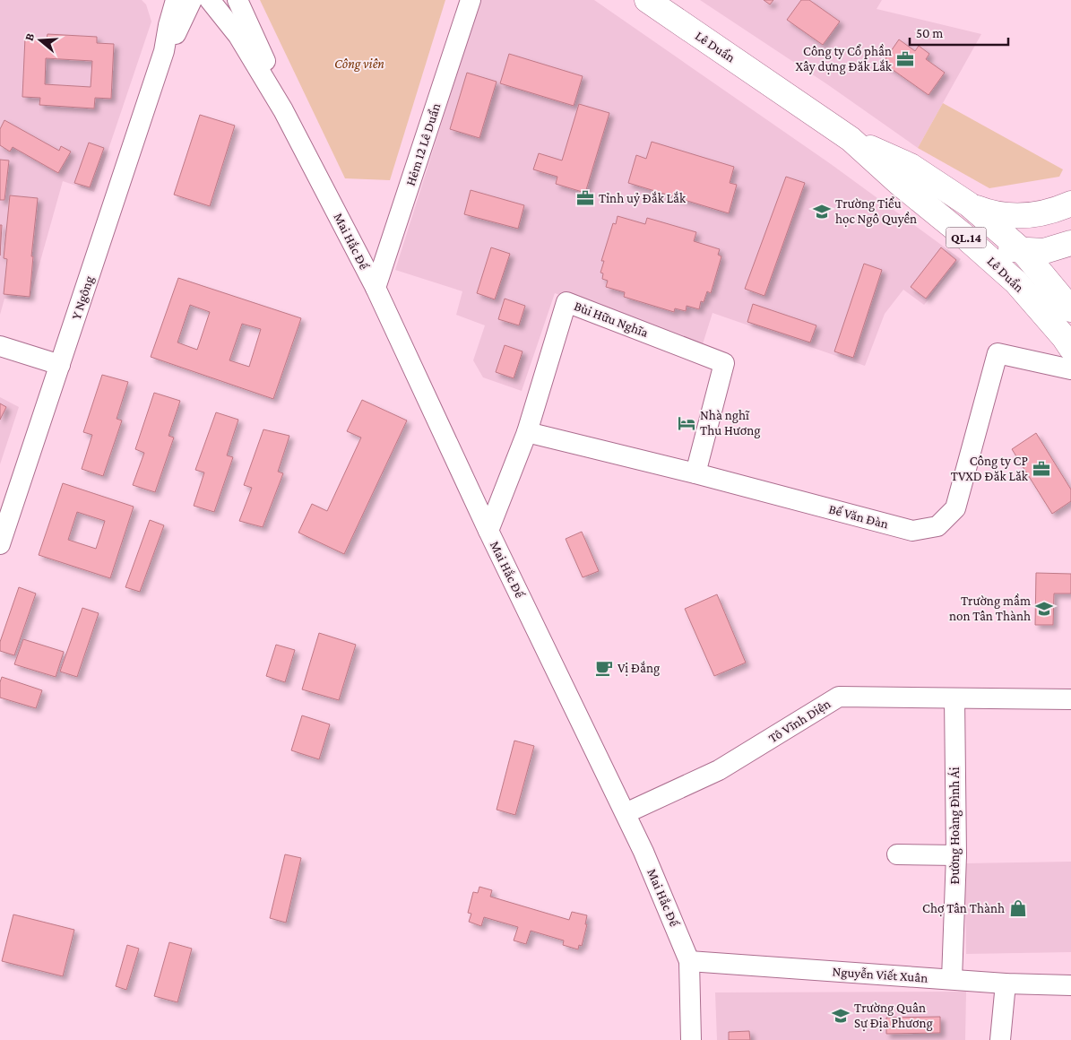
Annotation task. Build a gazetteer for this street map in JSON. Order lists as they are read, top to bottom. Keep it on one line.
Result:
{"streets":{"main road":["Lê Duẩn","QL.14"],"street":["Hẻm 12 Lê Duẩn","Mai Hắc Đế","Y Ngông","Bùi Hữu Nghĩa","Bế Văn Đàn","Tô Vĩnh Diện","Đường Hoàng Đình Ái","Nguyễn Viết Xuân"]},"crossings":[["Hẻm 12 Lê Duẩn","Mai Hắc Đế"],["Mai Hắc Đế","Bùi Hữu Nghĩa"],["Mai Hắc Đế","Tô Vĩnh Diện"],["Mai Hắc Đế","Nguyễn Viết Xuân"],["Bùi Hữu Nghĩa","Bế Văn Đàn"],["Tô Vĩnh Diện","Đường Hoàng Đình Ái"],["Đường Hoàng Đình Ái","Nguyễn Viết Xuân"]],"parks":["Công viên"],"places":{"office":["Công ty Cổ phần Xây dựng Đăk Lắk","Tỉnh uỷ Đắk Lắk","Công ty CP TVXD Đăk Lăk"],"school or university":["Trường Tiểu học Ngô Quyền","Trường mầm non Tân Thành","Trường Quân Sự Địa Phương"],"hotel":["Nhà nghĩ Thu Hương"],"cafe":["Vị Đắng"],"shop":["Chợ Tân Thành"]},"scale_bar":"50 m","north":"left"}
